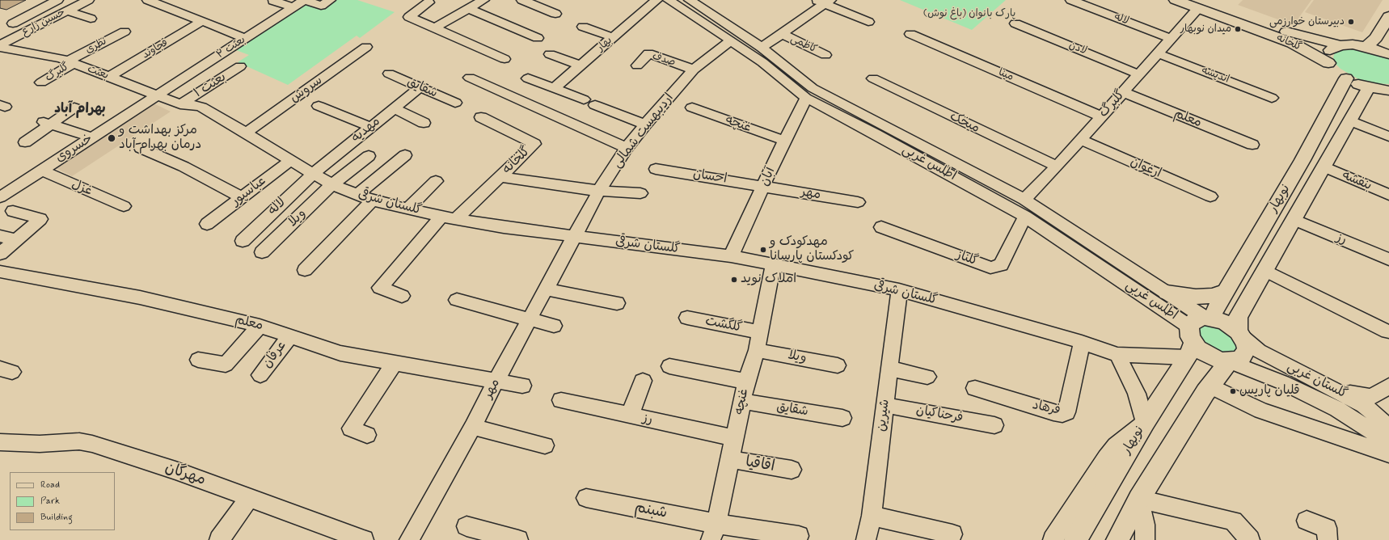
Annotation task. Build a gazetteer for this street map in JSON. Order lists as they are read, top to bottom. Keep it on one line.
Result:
{"streets":{"main road":["گلخانه","نوبهار"],"street":["لاله","حسین زارع","بهار","کاظمی","نظری","بعثت ۲","لادن","قجاوند","صدف","گلبرگ","بعثت","مینا","اندیشه","بعثت ۱","شقایق","سروش","معلم","میخک","غنچه","مهدیه","اردیبهست شمالی","خسروی","اطلس غربی","ارغوان","احسان","آبان","بنفشه","غزل","عباسپور","مهر","گلستان شرقی","ویلا","رز","گلناز","گلگشت","عرفان","گلستان غربی","فرهاد","فرحناکیان","شیرین","اقاقیا","مهرگان","شبنم"]},"crossings":[["لاله","گلبرگ"],["لاله","مهدیه"],["لاله","گلستان شرقی"],["حسین زارع","بعثت"],["گلخانه","گلبرگ"],["گلخانه","گلستان شرقی"],["نظری","گلبرگ"],["نظری","بعثت"],["بعثت ۲","بعثت"],["بعثت ۲","خسروی"],["لادن","گلبرگ"],["قجاوند","بعثت"],["صدف","اردیبهست شمالی"],["گلبرگ","بعثت"],["گلبرگ","مینا"],["گلبرگ","اندیشه"],["گلبرگ","معلم"],["گلبرگ","میخک"],["گلبرگ","اطلس غربی"],["گلبرگ","ارغوان"],["بعثت","بعثت ۱"],["بعثت","خسروی"],["بعثت","گلستان شرقی"],["بعثت ۱","گلستان شرقی"],["شقایق","غنچه"],["شقایق","مهدیه"],["سروش","گلستان شرقی"],["معلم","مهر"],["معلم","عرفان"],["غنچه","آبان"],["غنچه","گلستان شرقی"],["غنچه","ویلا"],["غنچه","رز"],["غنچه","گلگشت"],["غنچه","اقاقیا"],["غنچه","شبنم"],["مهدیه","گلستان شرقی"],["اردیبهست شمالی","اطلس غربی"],["اردیبهست شمالی","مهر"],["اردیبهست شمالی","گلستان شرقی"],["خسروی","غزل"],["اطلس غربی","آبان"],["اطلس غربی","نوبهار"],["اطلس غربی","گلستان شرقی"],["اطلس غربی","گلناز"],["اطلس غربی","گلستان غربی"],["احسان","آبان"],["احسان","مهر"],["آبان","مهر"],["آبان","گلستان شرقی"],["بنفشه","نوبهار"],["عباسپور","گلستان شرقی"],["مهر","گلستان شرقی"],["نوبهار","گلستان شرقی"],["نوبهار","رز"],["نوبهار","گلستان غربی"],["گلستان شرقی","ویلا"],["گلستان شرقی","گلستان غربی"],["گلستان شرقی","فرهاد"],["گلستان شرقی","شیرین"],["فرحناکیان","شیرین"]],"districts":["بهرام آباد"],"parks":["پارک بانوان (باغ نوش)"],"places":["دبیرستان خوارزمی","میدان نوبهار","مرکز بهداشت و درمان بهرام آباد","مهدکودک و کودکستان پارسانا","املاک نوید","قلیان پاریس"],"legend":["Road","Park","Building"]}
